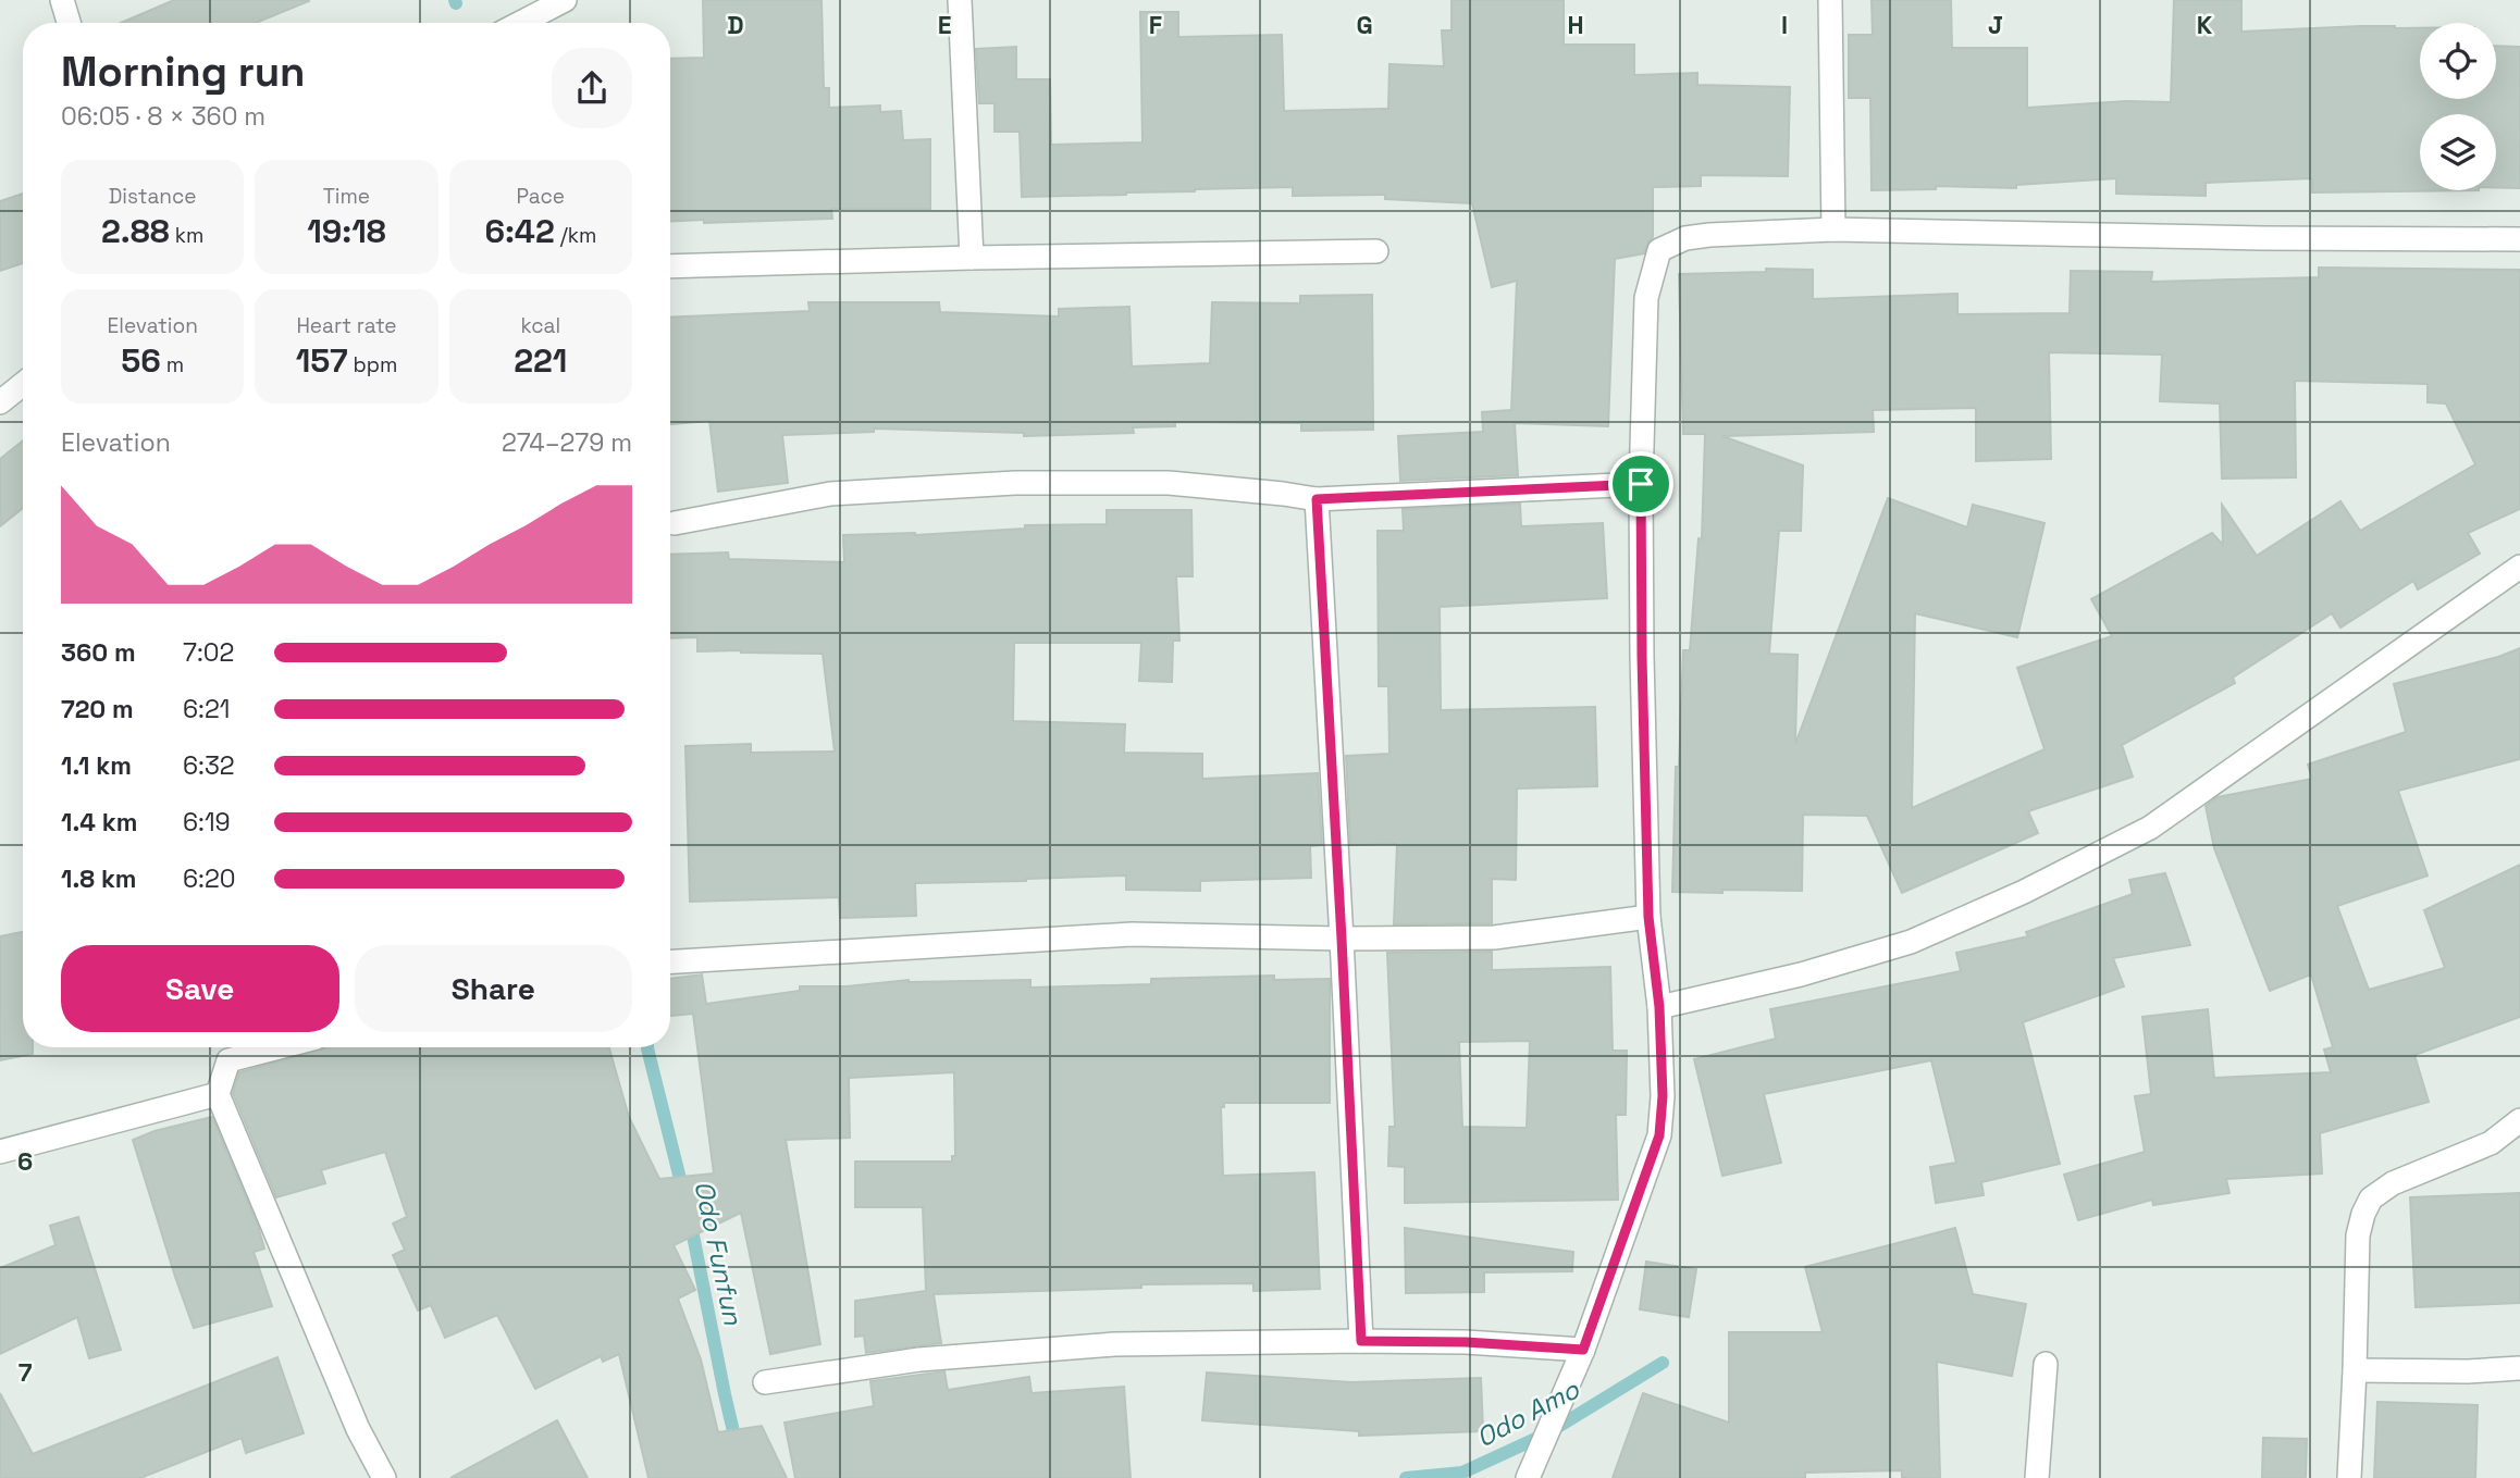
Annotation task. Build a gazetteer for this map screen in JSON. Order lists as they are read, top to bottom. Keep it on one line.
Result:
{"water":["Odo Funfun","Odo Amo"],"page":{"heading":["Morning run","06:05 · 8 × 360 m"],"stats":[["Distance","2.88 km"],["Time","19:18"],["Pace","6:42 /km"],["Elevation","56 m"],["Heart rate","157 bpm"],["kcal","221"]],"chart":["Elevation","274–279 m"],"list":[{"name":"360 m","note":"7:02"},{"name":"720 m","note":"6:21"},{"name":"1.1 km","note":"6:32"},{"name":"1.4 km","note":"6:19"},{"name":"1.8 km","note":"6:20"}],"buttons":["Save","Share"]},"grid":{"columns":["D","E","F","G","H","I","J","K"],"rows":["6","7"]}}
